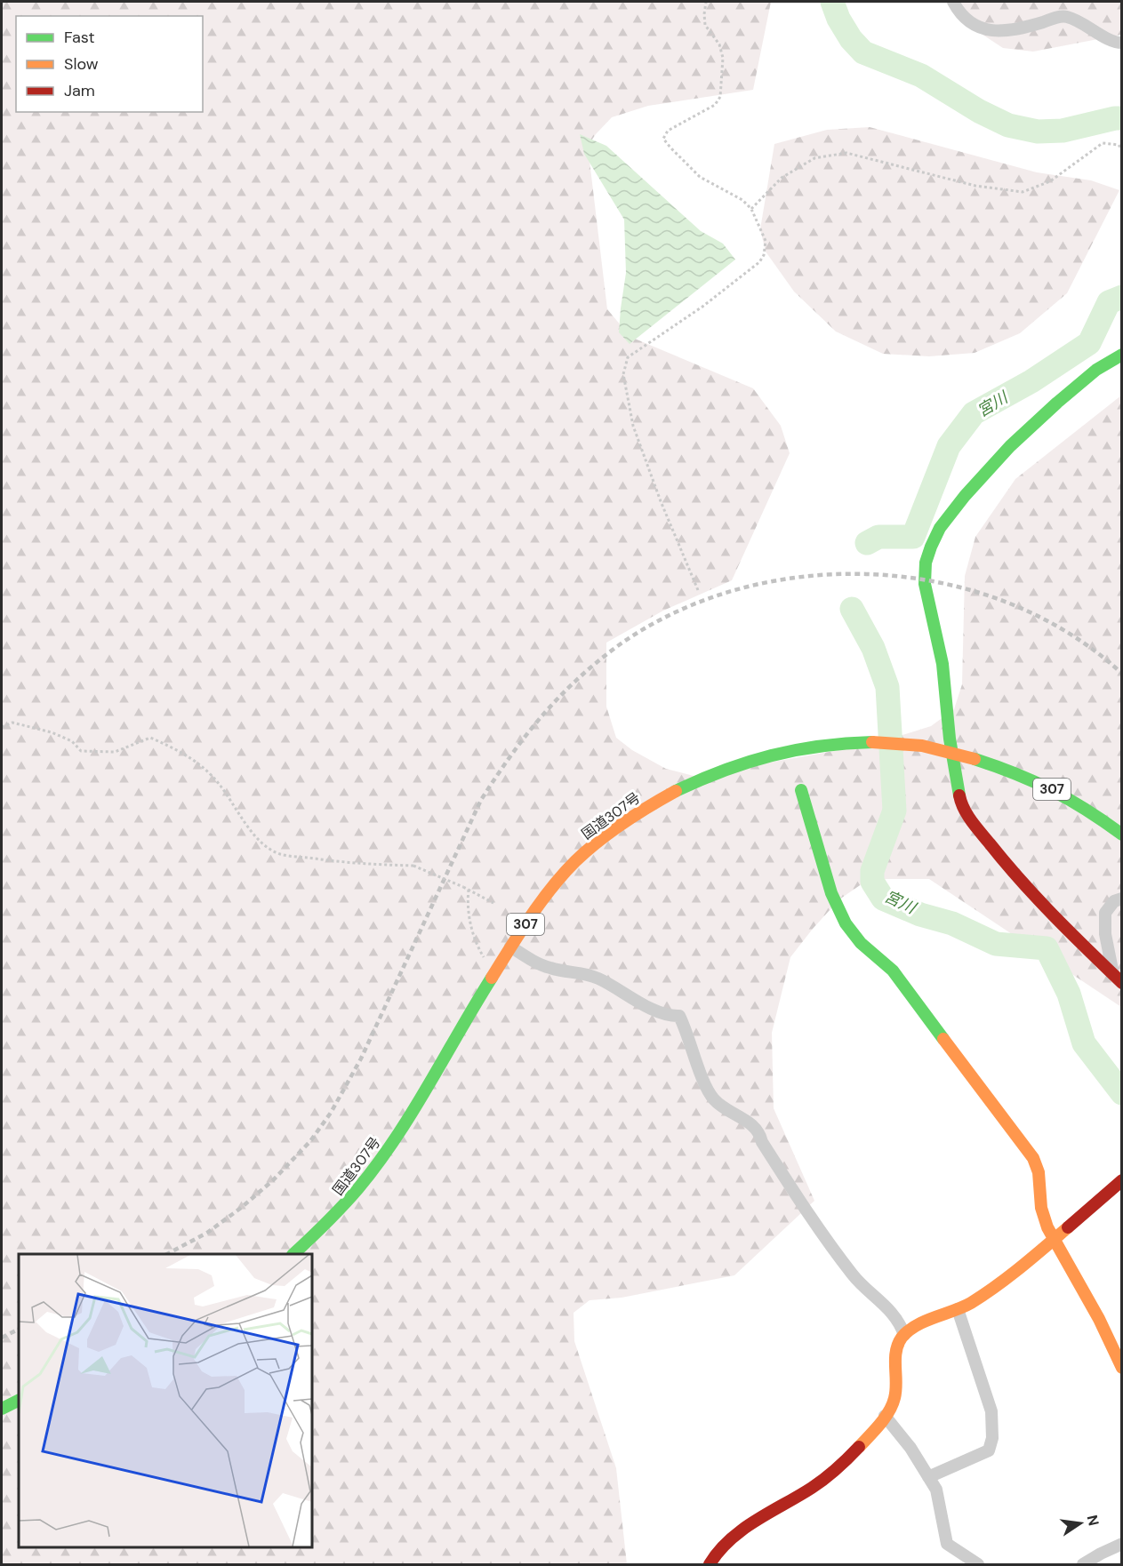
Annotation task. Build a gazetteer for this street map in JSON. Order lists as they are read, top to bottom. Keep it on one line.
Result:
{"streets":{"main road":["307","国道307号"]},"water":["宮川"],"legend":["Fast","Slow","Jam"],"north":"right"}
